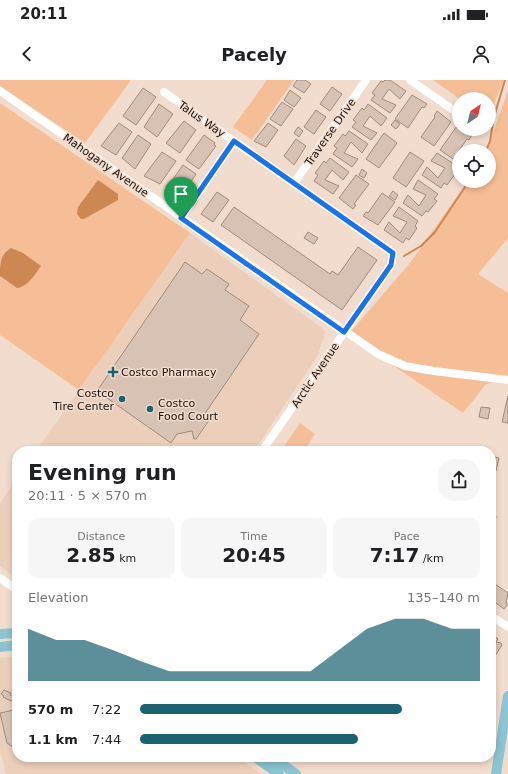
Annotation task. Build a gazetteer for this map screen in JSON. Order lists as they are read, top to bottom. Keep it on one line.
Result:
{"streets":{"street":["Talus Way","Traverse Drive","Mahogany Avenue","Arctic Avenue"]},"crossings":[["Talus Way","Traverse Drive"],["Talus Way","Arctic Avenue"],["Mahogany Avenue","Arctic Avenue"]],"places":{"health":["Costco Pharmacy"],"other":["Costco Tire Center","Costco Food Court"]},"north":"top right","page":{"status":"20:11","header":"Pacely","heading":["Evening run","20:11 · 5 × 570 m"],"stats":[["Distance","2.85 km"],["Time","20:45"],["Pace","7:17 /km"]],"chart":["Elevation","135–140 m"],"list":[{"name":"570 m","note":"7:22"},{"name":"1.1 km","note":"7:44"}]}}
